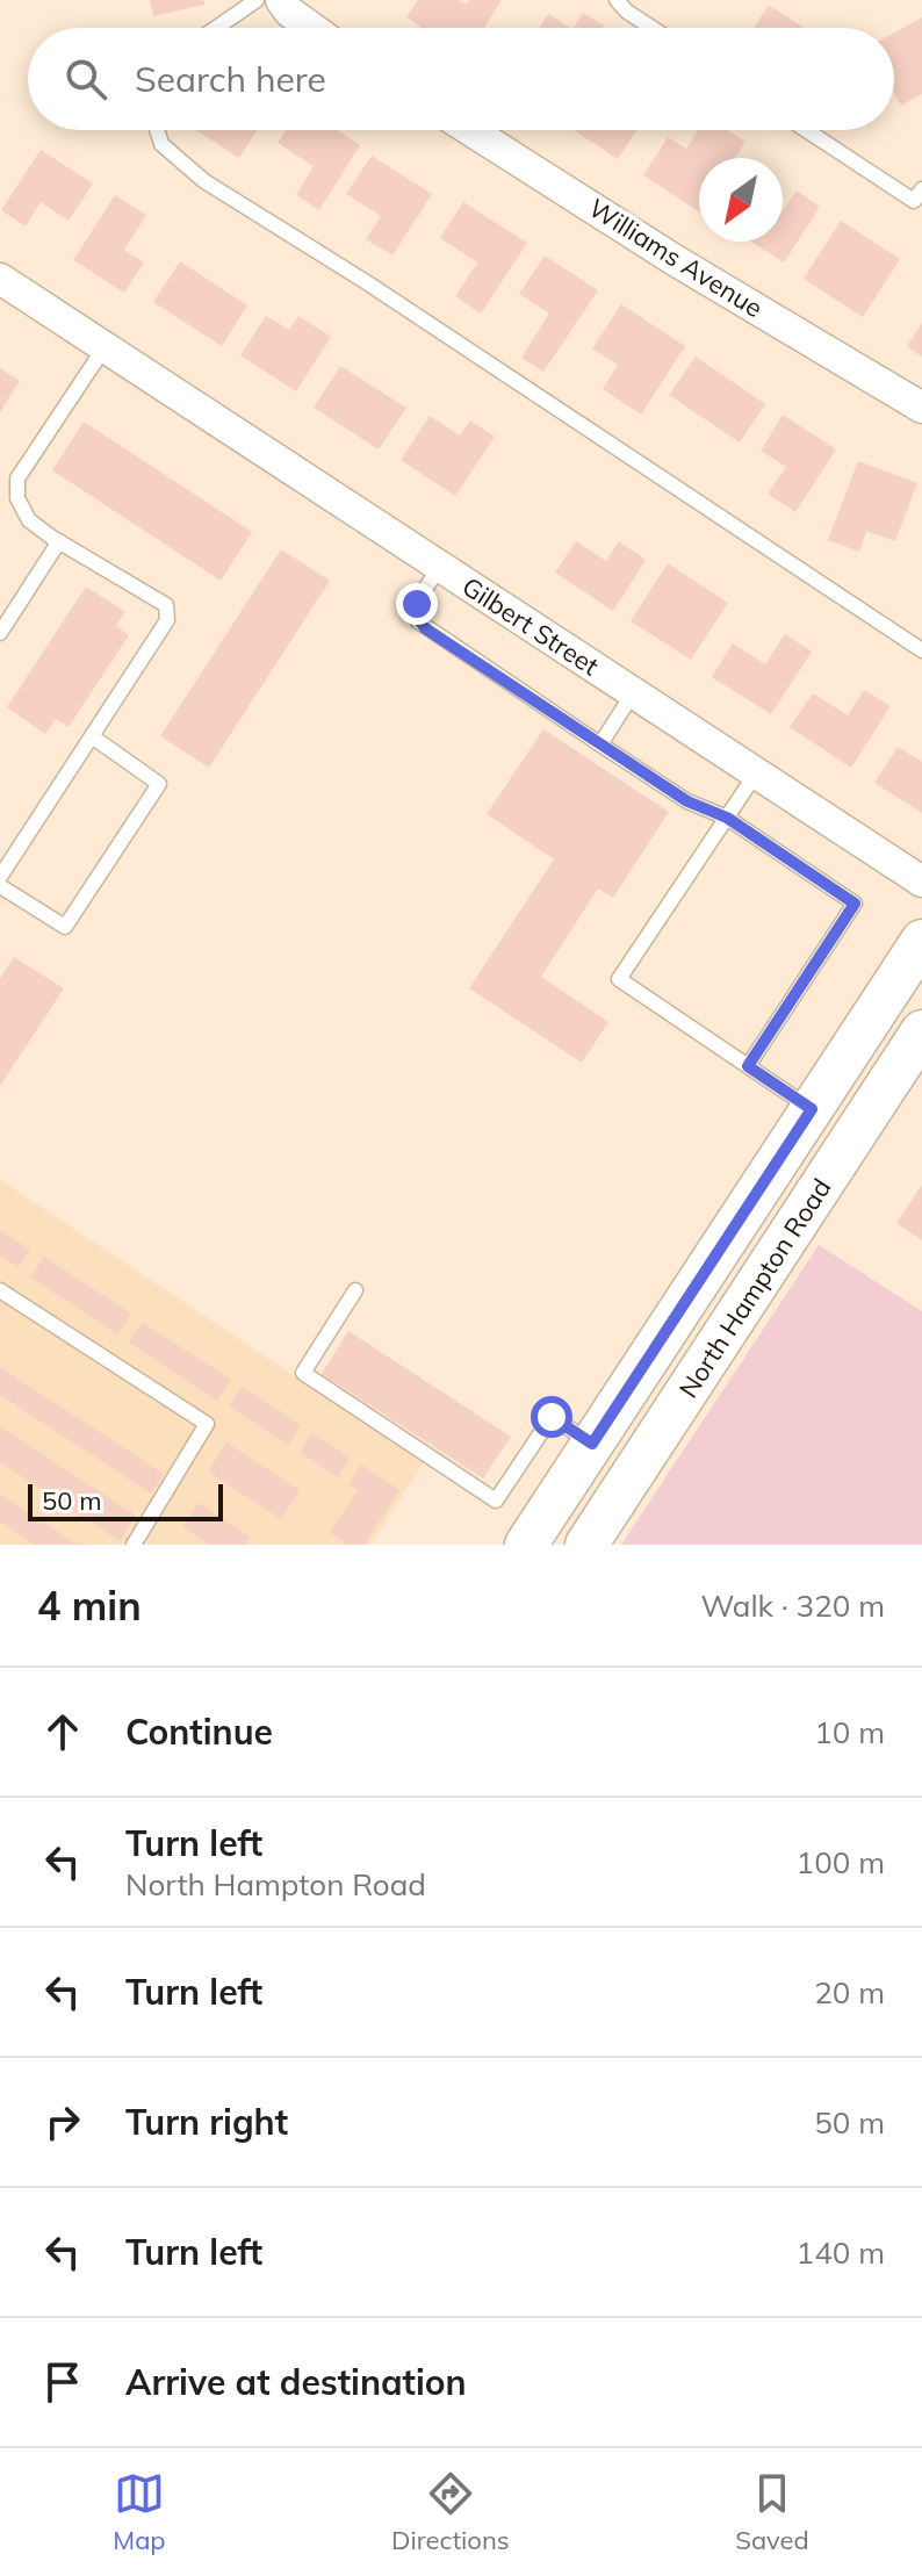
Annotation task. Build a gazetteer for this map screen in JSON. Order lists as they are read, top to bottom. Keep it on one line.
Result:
{"streets":{"main road":["North Hampton Road"],"street":["Williams Avenue","Gilbert Street"]},"scale_bar":"50 m","north":"bottom left","page":{"search":"Search here","scale":"50 m","heading":["4 min","Walk · 320 m"],"list":[["Continue","10 m"],["Turn left","North Hampton Road","100 m"],["Turn left","20 m"],["Turn right","50 m"],["Turn left","140 m"],"Arrive at destination"],"nav":["Map","Directions","Saved"]}}
